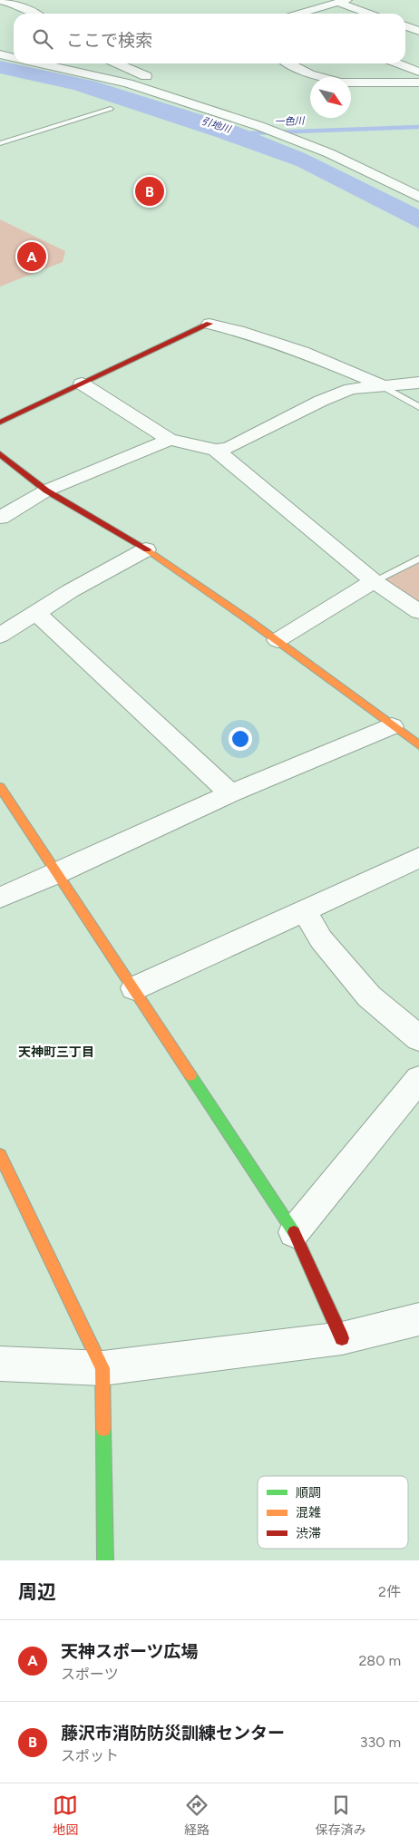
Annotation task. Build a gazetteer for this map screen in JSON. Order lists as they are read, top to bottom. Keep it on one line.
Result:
{"districts":["天神町三丁目"],"water":["一色川","引地川"],"legend":["順調","混雑","渋滞"],"north":"bottom right","page":{"search":"ここで検索","pins":["B","A"],"heading":["周辺","2件"],"list":[{"mark":"A","name":"天神スポーツ広場","note":"スポーツ","value":"280 m"},{"mark":"B","name":"藤沢市消防防災訓練センター","note":"スポット","value":"330 m"}],"nav":["地図","経路","保存済み"]}}
